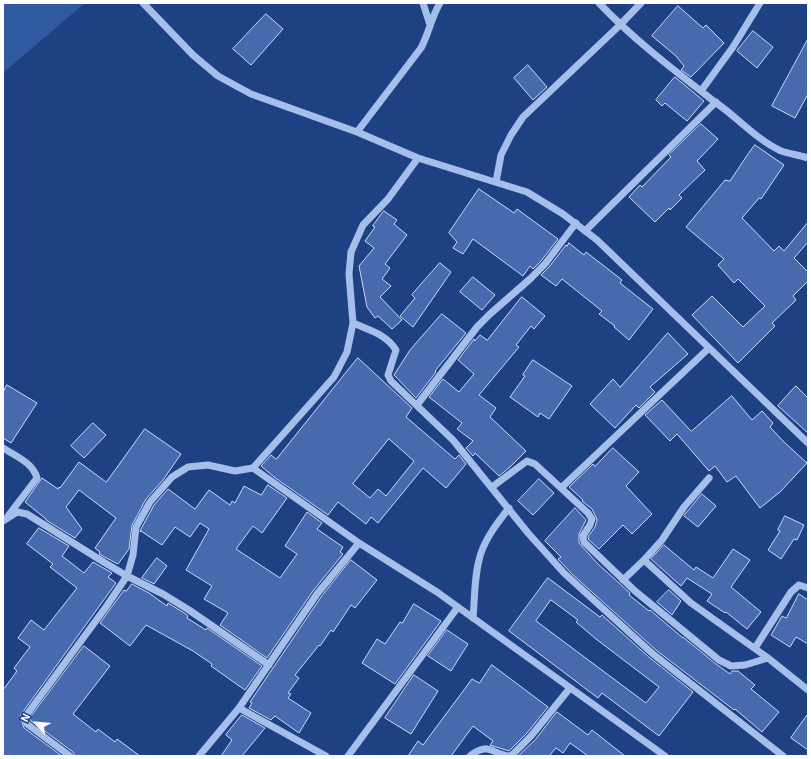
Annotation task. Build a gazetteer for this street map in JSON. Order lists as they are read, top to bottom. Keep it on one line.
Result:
{"north":"top left"}
